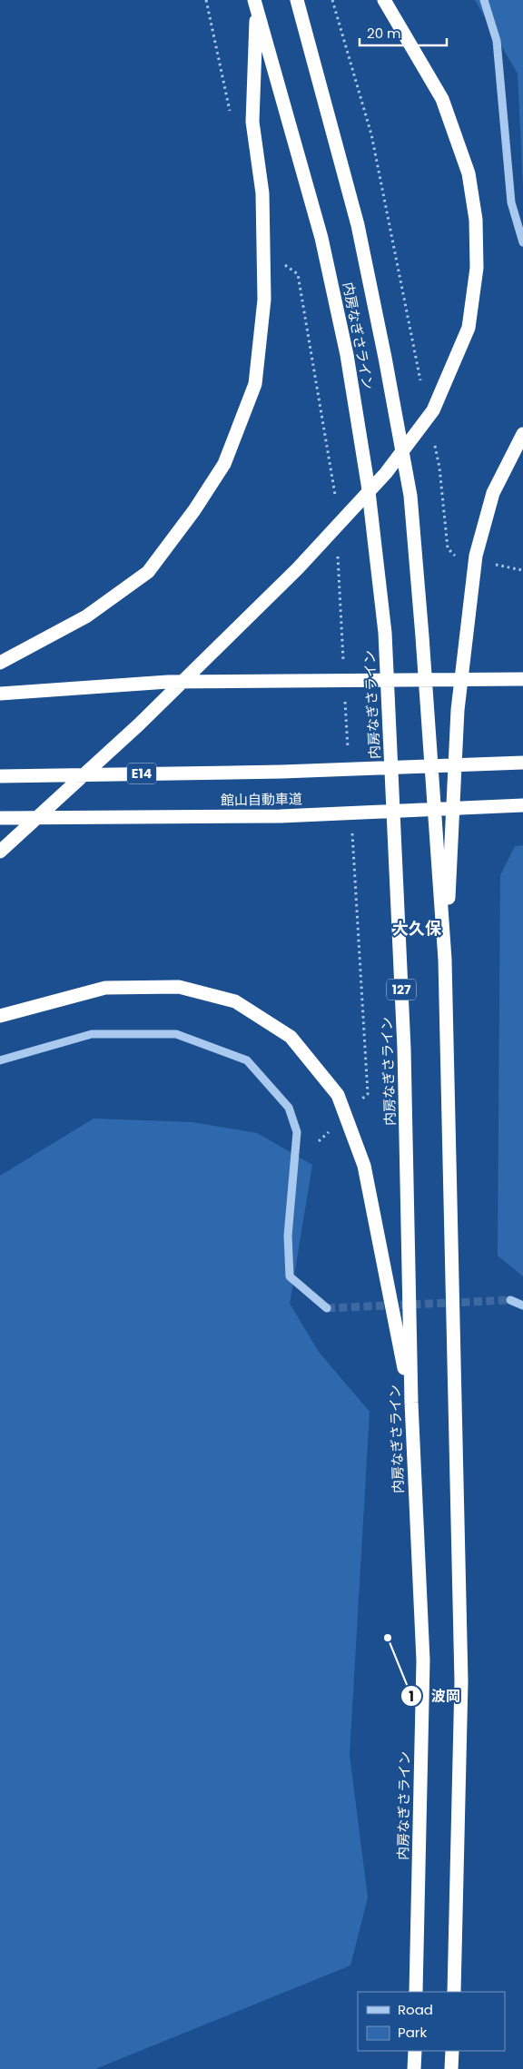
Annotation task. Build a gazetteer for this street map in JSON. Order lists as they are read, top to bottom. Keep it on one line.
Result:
{"streets":{"highway":["内房なぎさライン","E14","館山自動車道","127"]},"districts":["大久保"],"places":["波岡"],"legend":["Road","Park"],"scale_bar":"20 m"}
